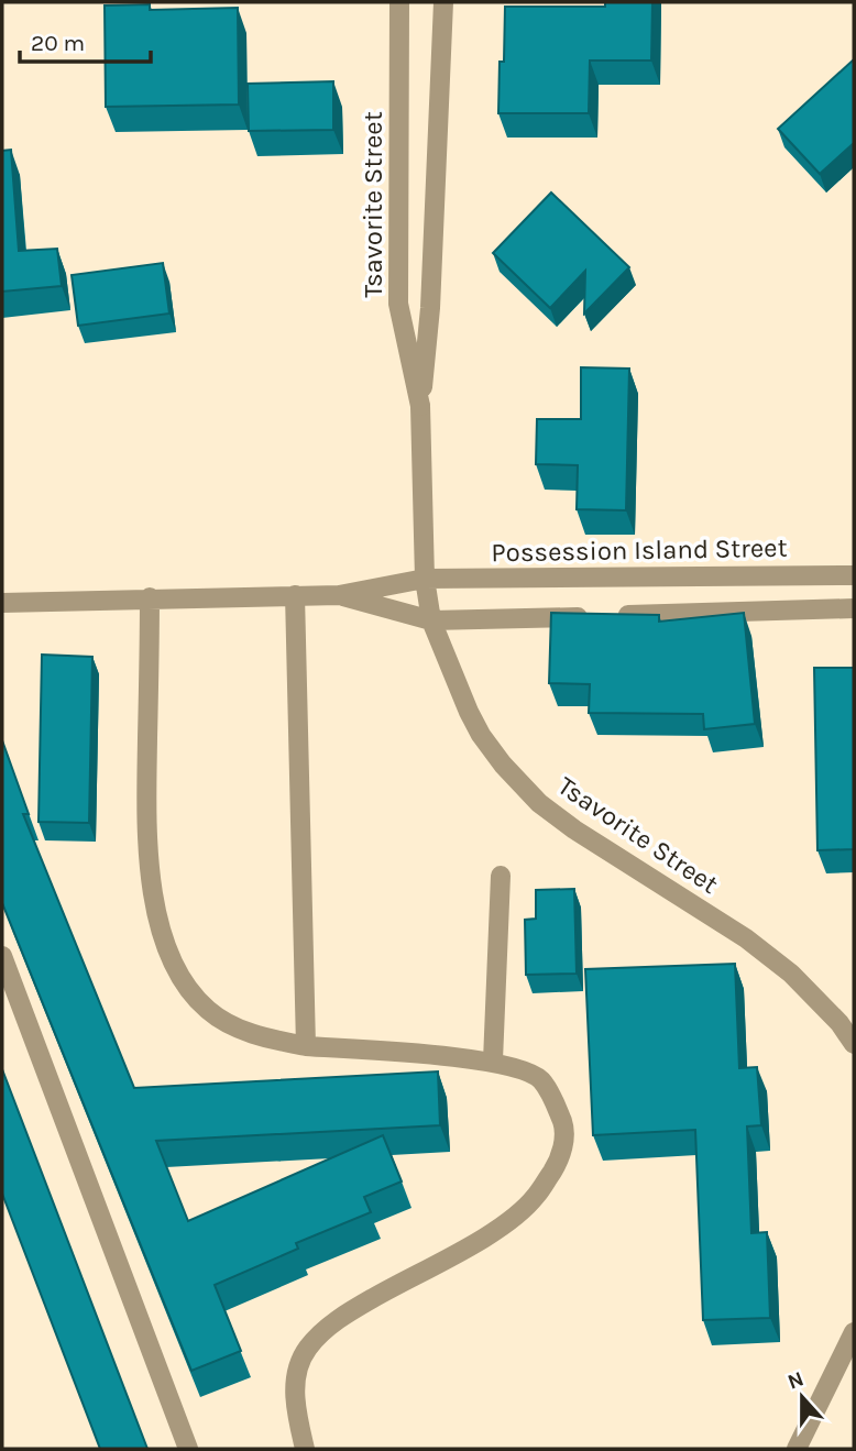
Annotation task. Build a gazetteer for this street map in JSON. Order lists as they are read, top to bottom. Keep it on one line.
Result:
{"streets":{"street":["Tsavorite Street","Possession Island Street"]},"crossings":[["Tsavorite Street","Possession Island Street"]],"scale_bar":"20 m","north":"top"}
